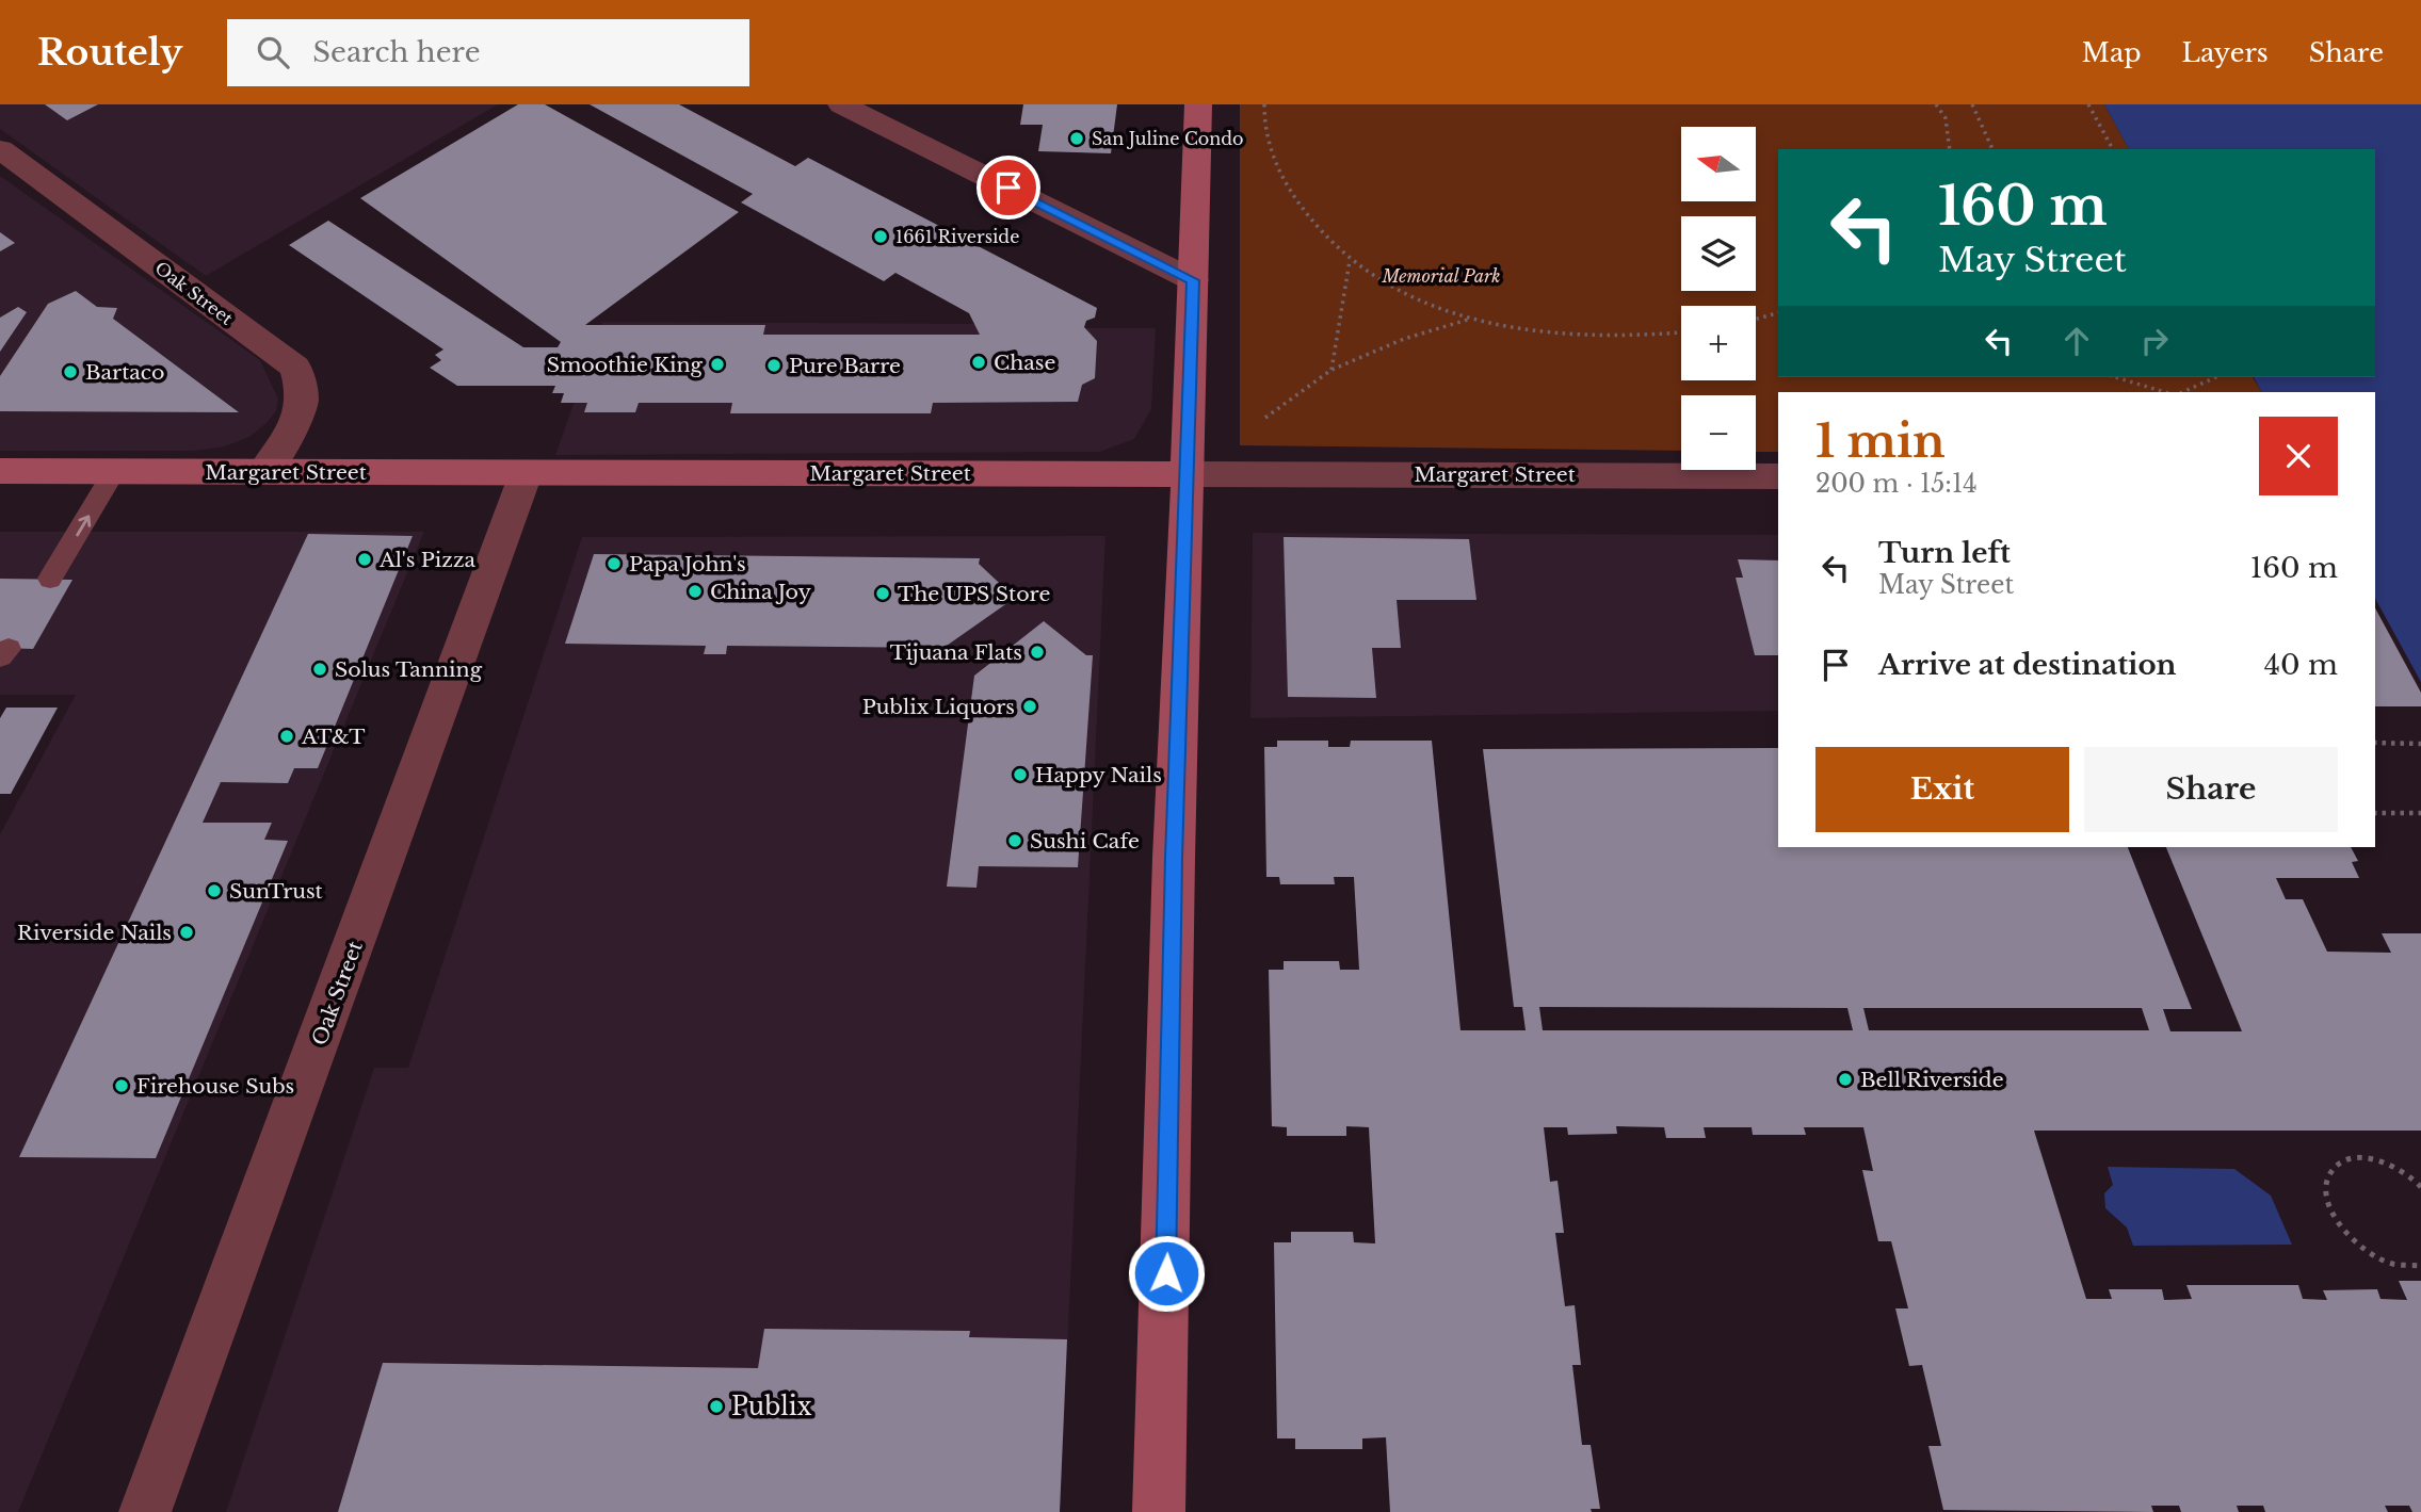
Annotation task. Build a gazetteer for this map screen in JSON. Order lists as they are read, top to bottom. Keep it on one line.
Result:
{"streets":{"main road":["Margaret Street"],"street":["Oak Street"]},"crossings":[["Oak Street","Margaret Street"]],"parks":["Memorial Park"],"places":["San Juline Condo","1661 Riverside","Chase","Smoothie King","Pure Barre","Bartaco","Al's Pizza","Papa John's","China Joy","The UPS Store","Tijuana Flats","Solus Tanning","Publix Liquors","AT&T","Happy Nails","Sushi Cafe","SunTrust","Riverside Nails","Bell Riverside","Firehouse Subs","Publix"],"north":"left","page":{"header":"Routely","search":"Search here","nav":["Map","Layers","Share"],"map_buttons":["+","−"],"turn":["160 m","May Street"],"heading":["1 min","200 m · 15:14"],"list":[{"name":"Turn left","note":"May Street","value":"160 m"},{"name":"Arrive at destination","value":"40 m"}],"buttons":["Exit","Share"]}}
